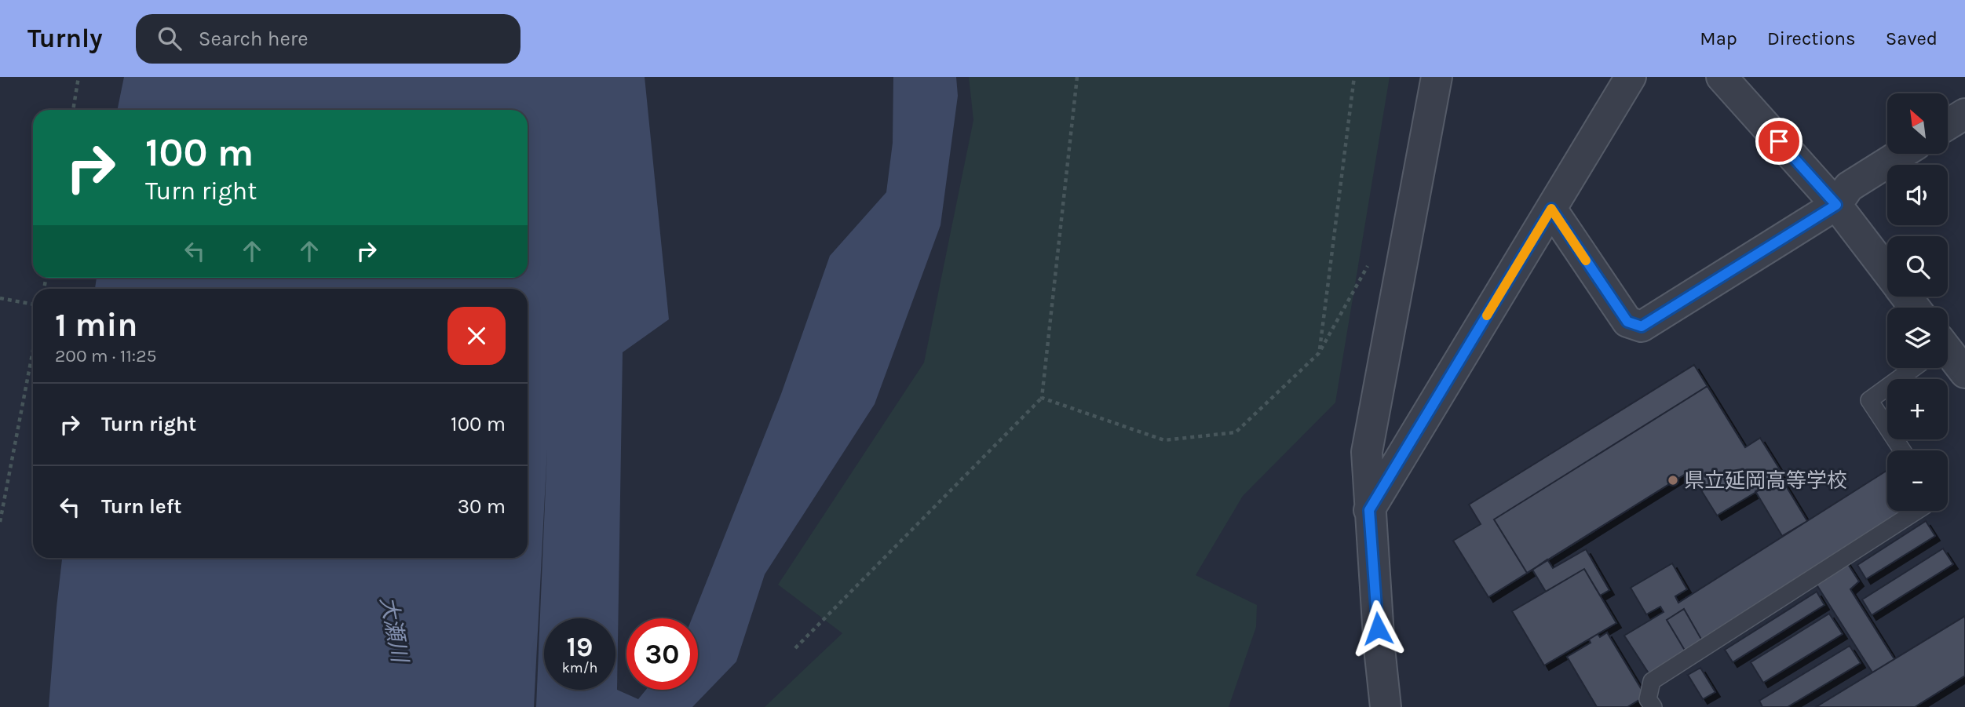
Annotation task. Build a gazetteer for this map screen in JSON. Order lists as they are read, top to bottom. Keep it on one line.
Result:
{"water":["大瀬川"],"places":["県立延岡高等学校"],"north":"top left","page":{"header":"Turnly","search":"Search here","nav":["Map","Directions","Saved"],"map_buttons":["+","−"],"turn":["100 m","Turn right"],"heading":["1 min","200 m · 11:25"],"list":[{"name":"Turn right","value":"100 m"},{"name":"Turn left","value":"30 m"}],"speed":"19 km/h","limit":"30"}}
